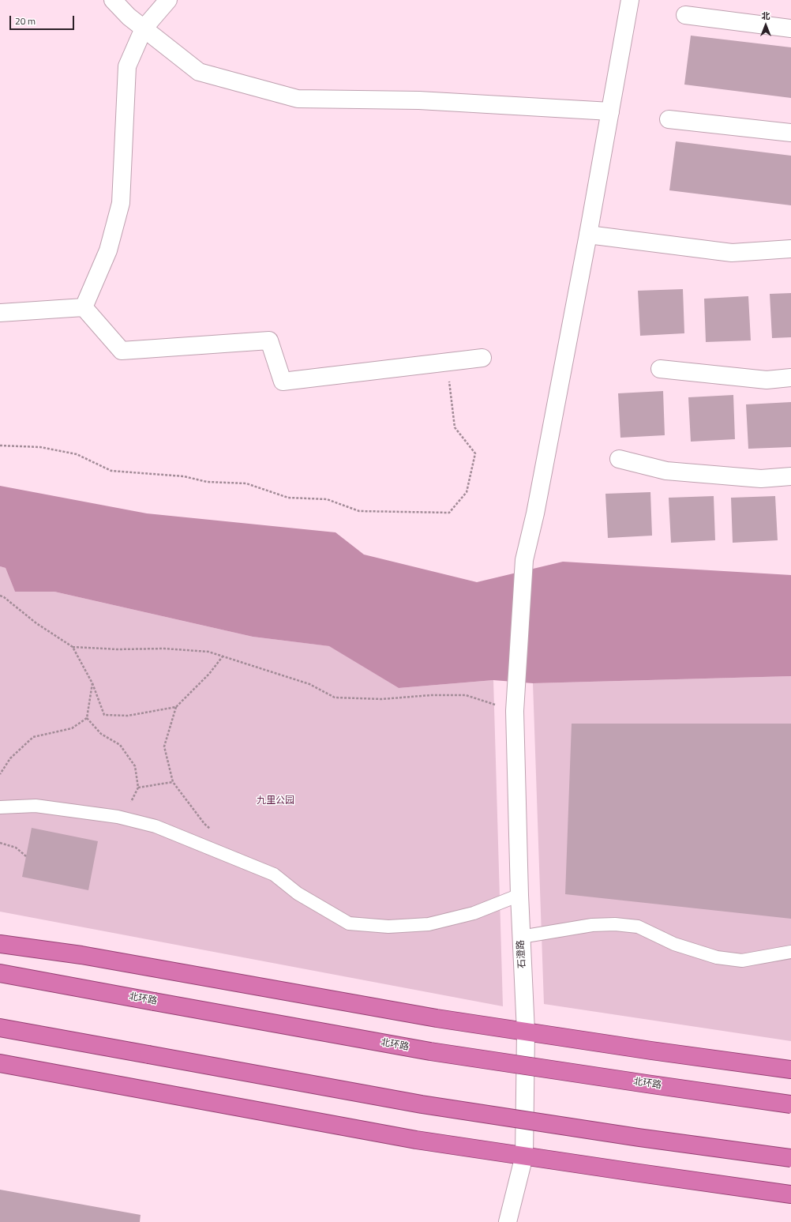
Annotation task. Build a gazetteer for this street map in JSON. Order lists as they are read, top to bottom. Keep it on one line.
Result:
{"streets":{"highway":["北环路"],"street":["石澄路"]},"parks":["九里公园"],"scale_bar":"20 m","north":"top"}
